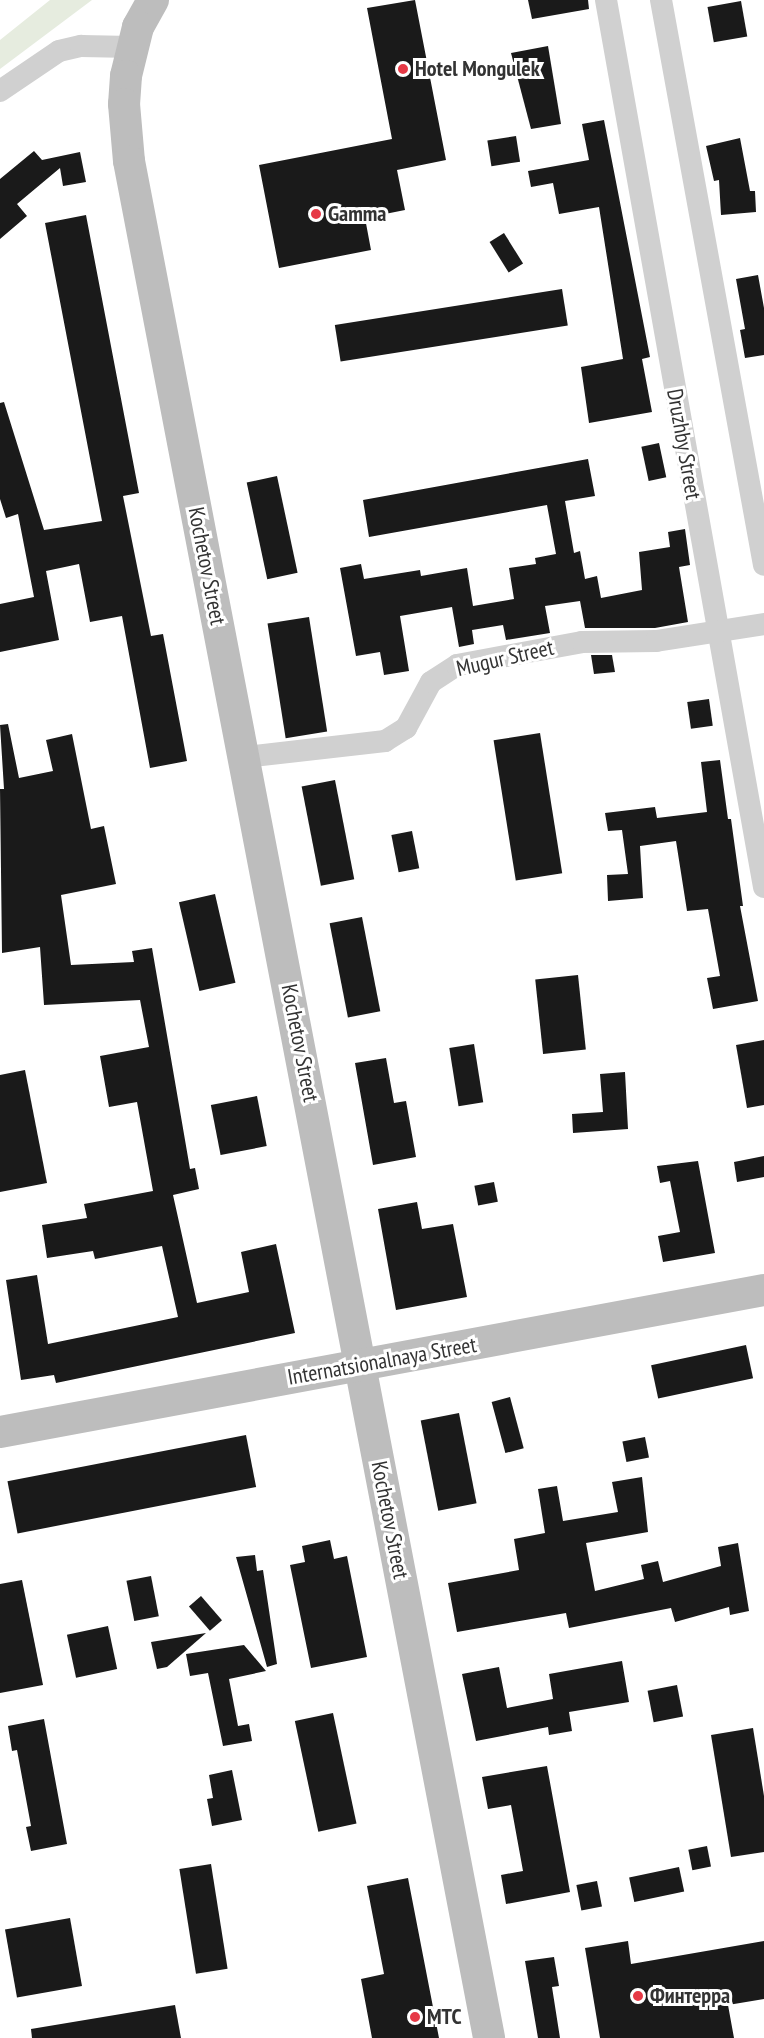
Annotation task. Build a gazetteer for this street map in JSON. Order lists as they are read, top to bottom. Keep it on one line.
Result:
{"streets":{"main road":["Kochetov Street","Internatsionalnaya Street"],"street":["Druzhby Street","Mugur Street"]},"crossings":[["Druzhby Street","Mugur Street"],["Kochetov Street","Mugur Street"],["Kochetov Street","Internatsionalnaya Street"]],"places":["Hotel Mongulek","Gamma","Финтерра","МТС"]}
